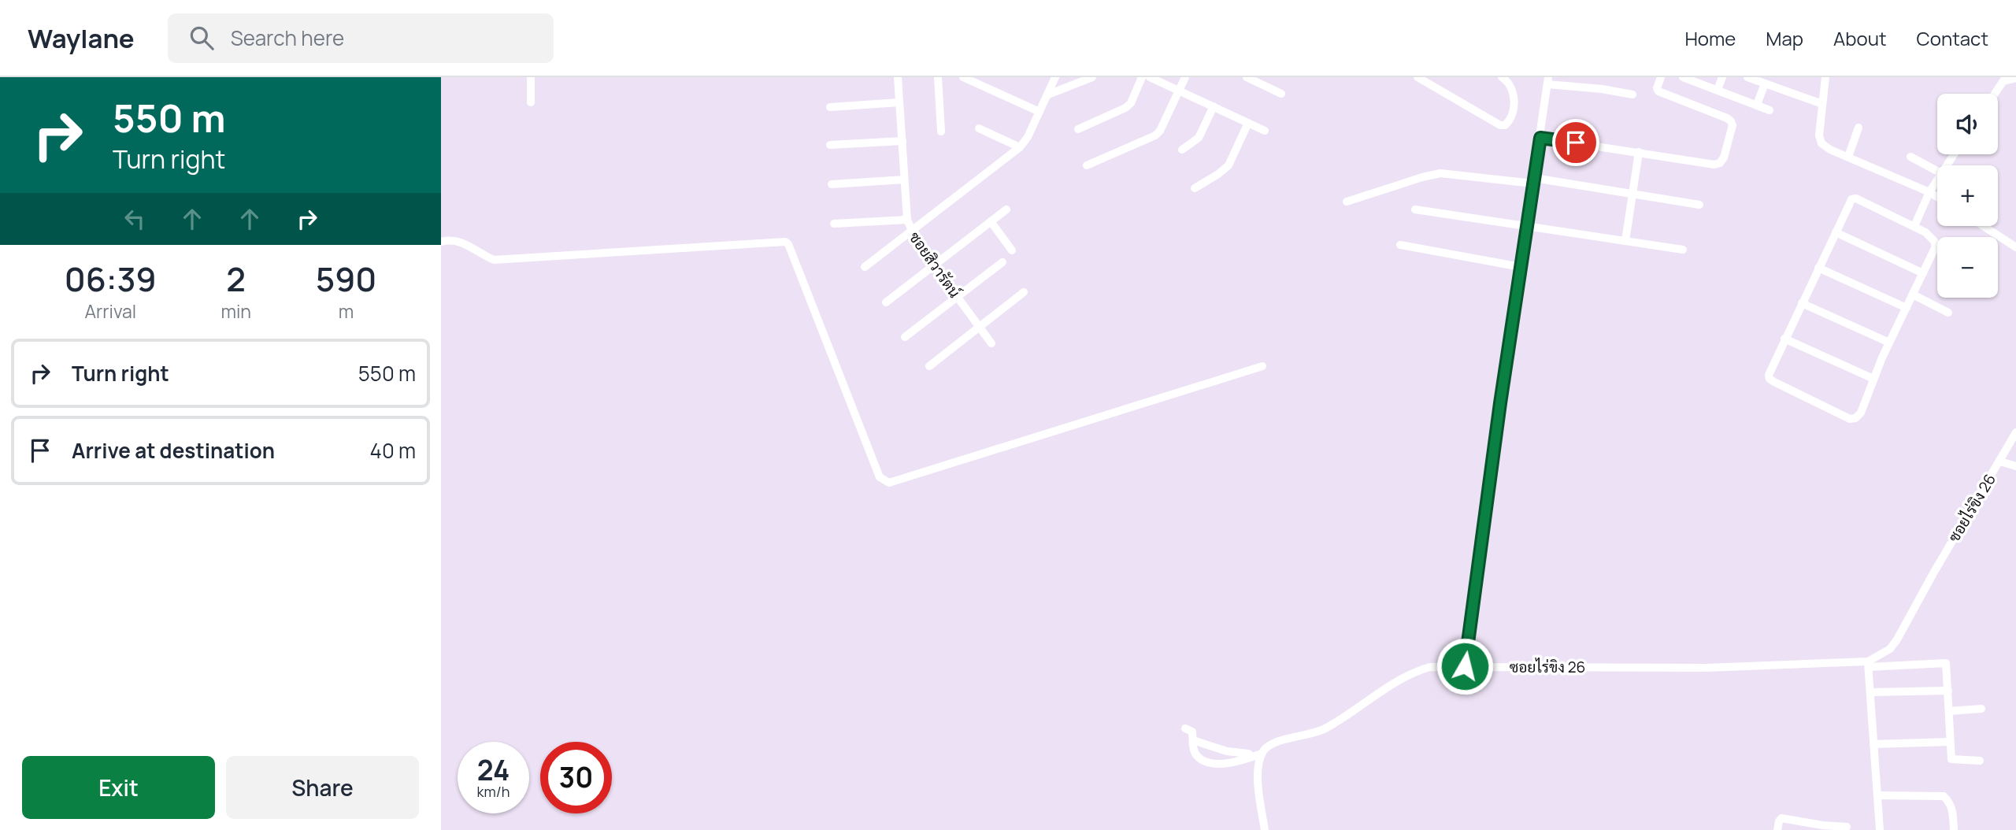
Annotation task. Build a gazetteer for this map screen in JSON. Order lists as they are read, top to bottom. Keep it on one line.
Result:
{"streets":{"street":["ซอยสิวารัตน์","ซอยไร่ขิง 26"]},"page":{"header":"Waylane","search":"Search here","nav":["Home","Map","About","Contact"],"turn":["550 m","Turn right"],"map_buttons":["+","−"],"eta":["06:39","Arrival","2","min","590","m"],"list":[{"name":"Turn right","value":"550 m"},{"name":"Arrive at destination","value":"40 m"}],"speed":"24 km/h","limit":"30","buttons":["Exit","Share"]}}
